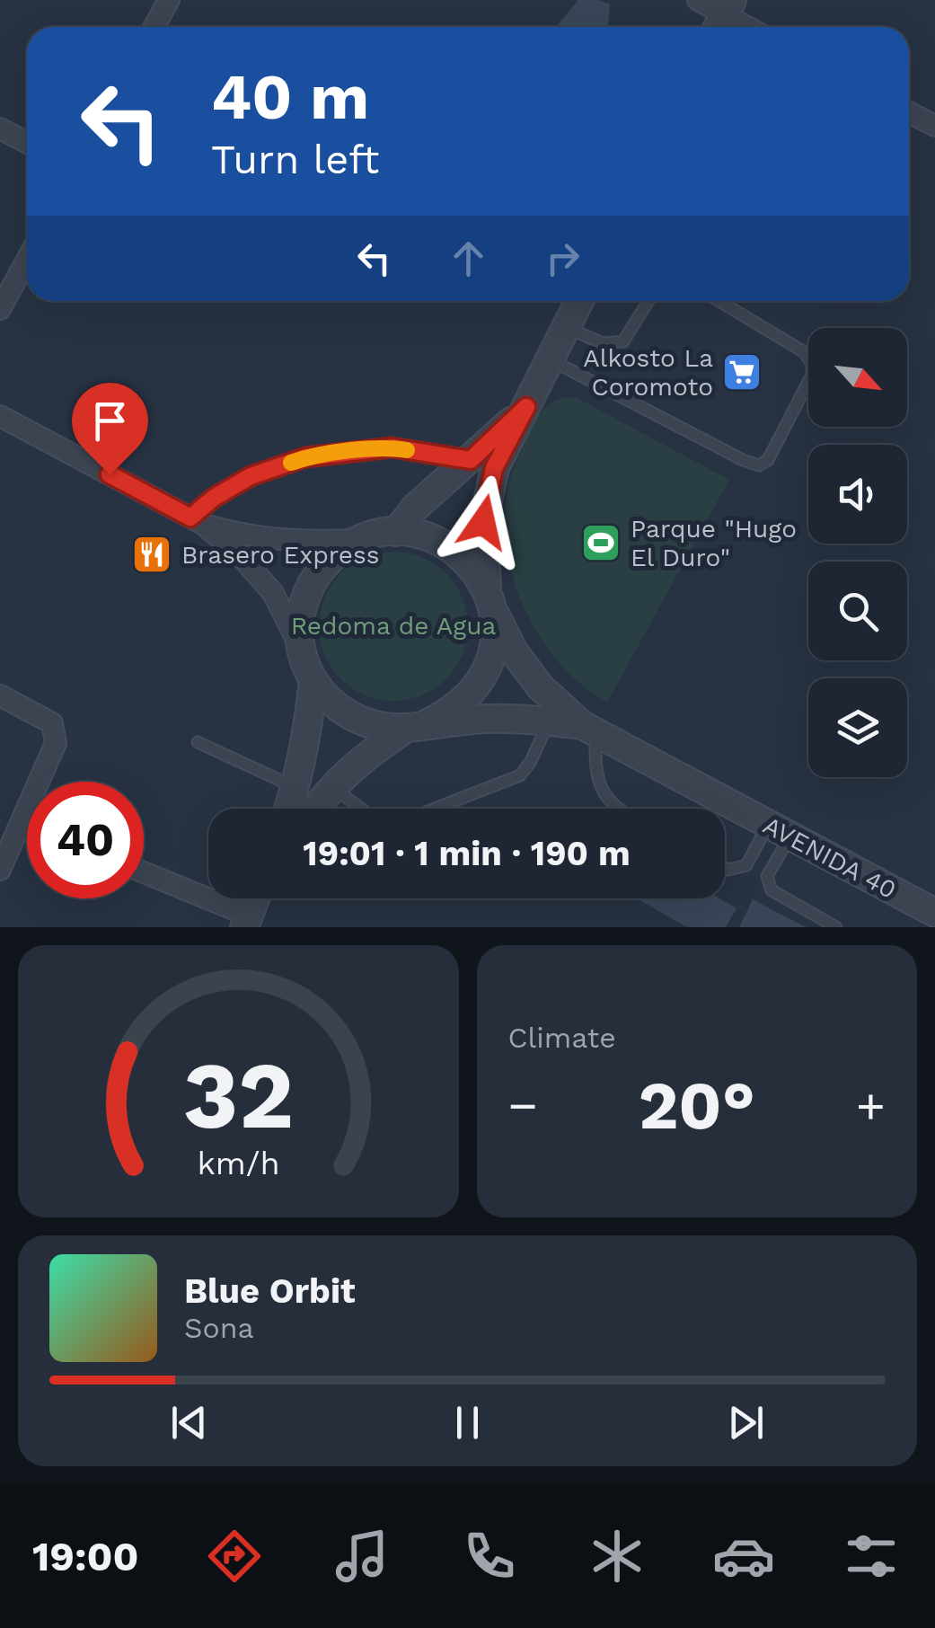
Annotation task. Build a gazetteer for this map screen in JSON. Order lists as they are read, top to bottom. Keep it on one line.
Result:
{"streets":{"street":["AVENIDA 40"]},"parks":["Redoma de Agua"],"places":{"supermarket":["Alkosto La Coromoto"],"sports":["Parque \"Hugo El Duro\""],"restaurant":["Brasero Express"]},"north":"bottom right","page":{"turn":["40 m","Turn left"],"limit":"40","trip":"19:01 · 1 min · 190 m","tile":"Climate","heat":["−","20°","+"],"song":["Blue Orbit","Sona"],"tabs":"19:00","gauge":["32","km/h"]}}
